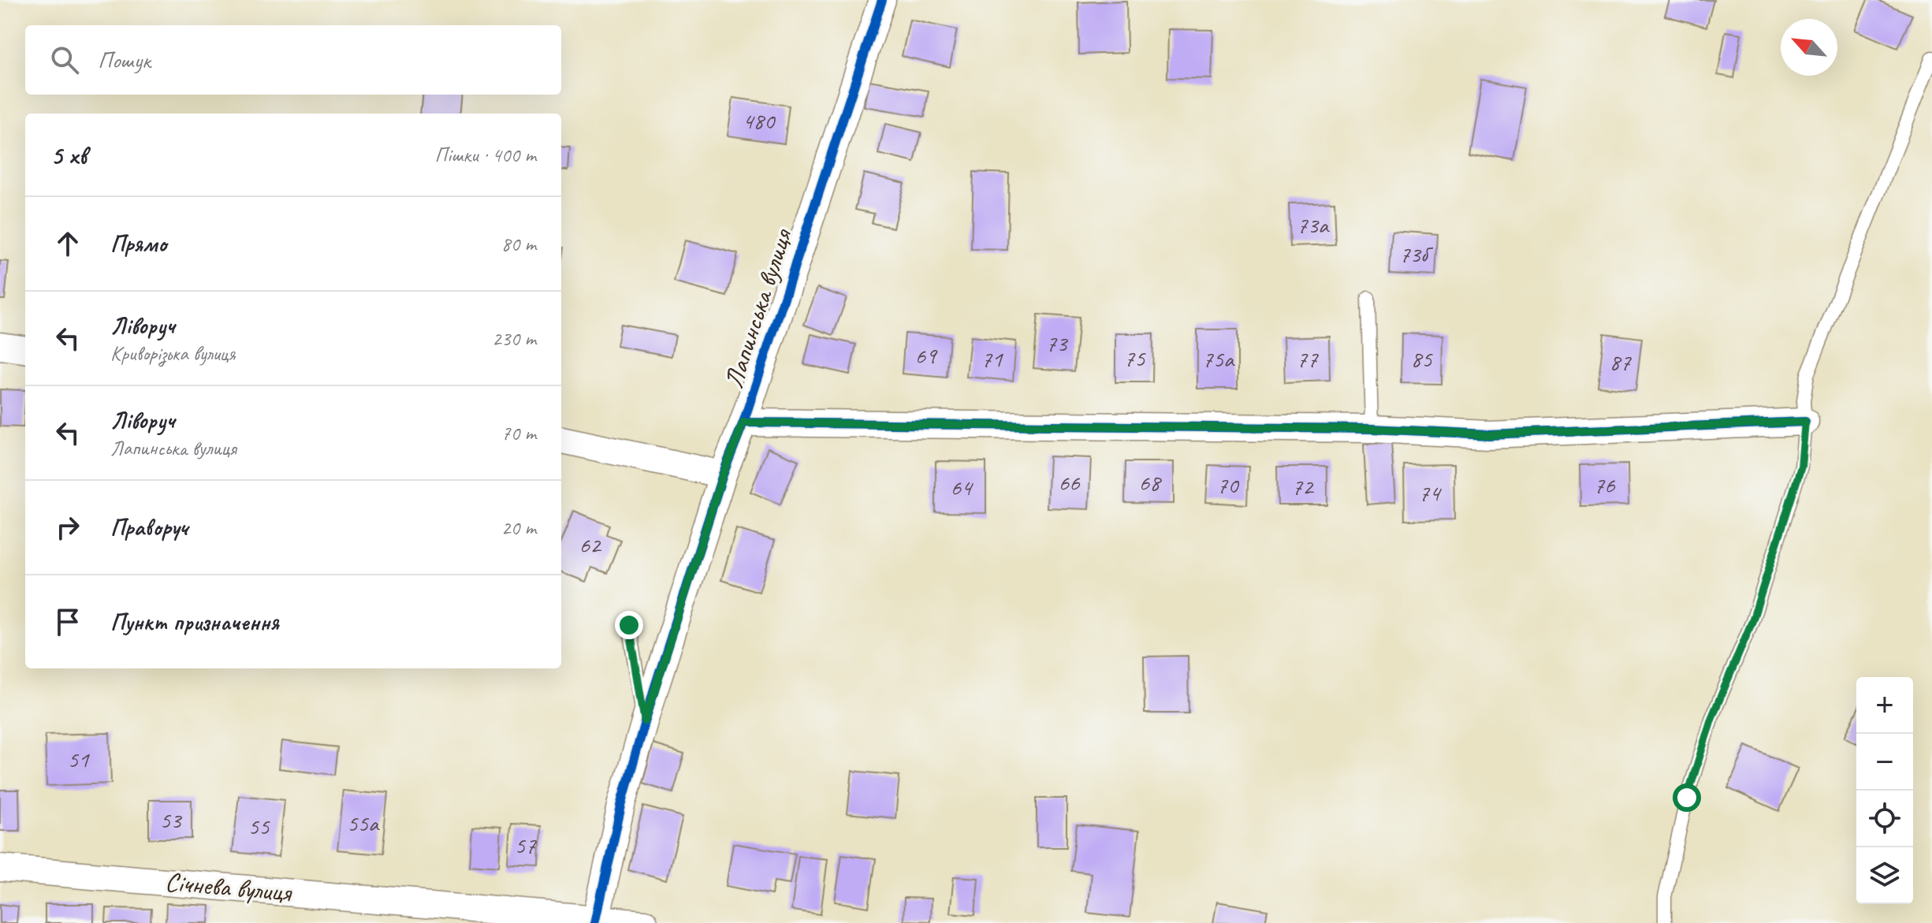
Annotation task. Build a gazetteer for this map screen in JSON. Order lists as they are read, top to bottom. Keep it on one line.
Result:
{"streets":{"street":["Лапинська вулиця","Січнева вулиця"]},"crossings":[["Лапинська вулиця","Січнева вулиця"]],"house_numbers":["480","73а","73б","73","69","75","71","75а","77","85","87","66","68","70","76","72","64","74","62","51","53","55а","55","57"],"north":"top left","page":{"search":"Пошук","heading":["5 хв","Пішки · 400 m"],"list":[["Прямо","80 m"],["Ліворуч","Криворізька вулиця","230 m"],["Ліворуч","Лапинська вулиця","70 m"],["Праворуч","20 m"],"Пункт призначення"],"map_buttons":["+","−"]}}
